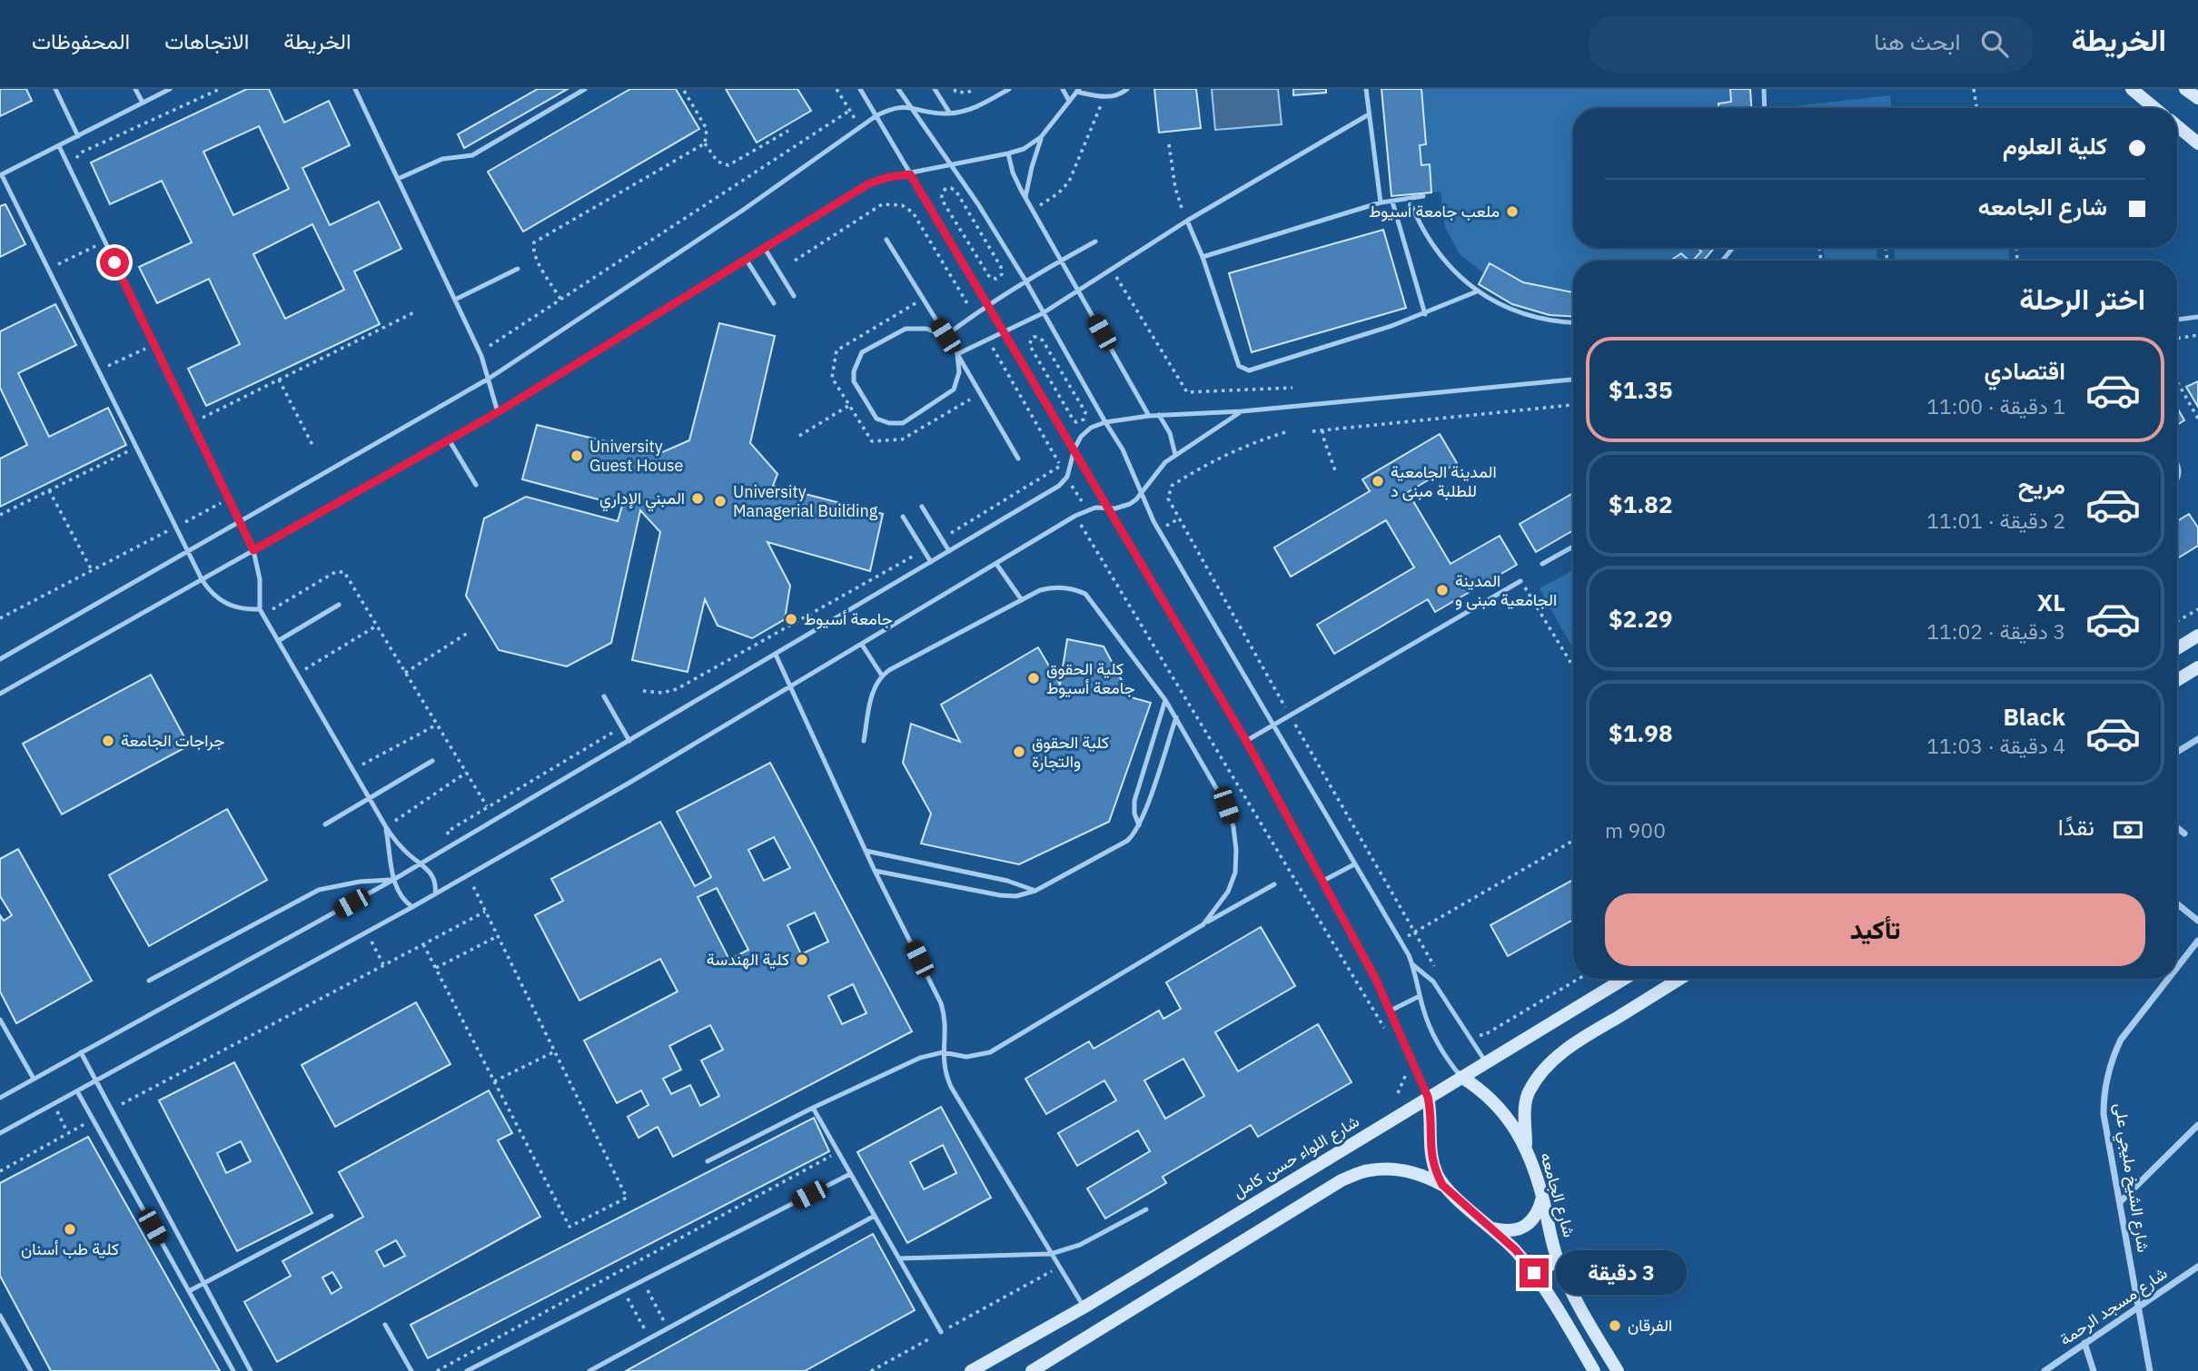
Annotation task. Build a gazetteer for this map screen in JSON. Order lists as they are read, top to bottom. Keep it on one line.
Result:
{"streets":{"main road":["شارع اللواء حسن كامل","شارع الجامعه"],"street":["شارع الشيخ مليجي على","شارع مسجد الرحمة"]},"crossings":[["شارع اللواء حسن كامل","شارع الجامعه"],["شارع الشيخ مليجي على","شارع مسجد الرحمة"]],"places":["ملعب جامعة أسيوط","University Guest House","المدينة الجامعية للطلبة مبنى د","المبني الإداري","University Managerial Building","المدينة الجامعية مبنى و","جامعة أسيوط","كلية الحقوق جامعة أسيوط","جراجات الجامعة","كلية الحقوق والتجارة","كلية الهندسة","كلية طب أسنان","الفرقان"],"page":{"header":"الخريطة","search":"ابحث هنا","nav":["الخريطة","الاتجاهات","المحفوظات"],"banner":["كلية العلوم","شارع الجامعه"],"heading":"اختر الرحلة","list":[{"name":"اقتصادي","note":"1 دقيقة · 11:00","value":"$1.35"},{"name":"مريح","note":"2 دقيقة · 11:01","value":"$1.82"},{"name":"XL","note":"3 دقيقة · 11:02","value":"$2.29"},{"name":"Black","note":"4 دقيقة · 11:03","value":"$1.98"}],"pay":["نقدًا","900 m"],"buttons":"تأكيد","bubble":"3 دقيقة"}}
